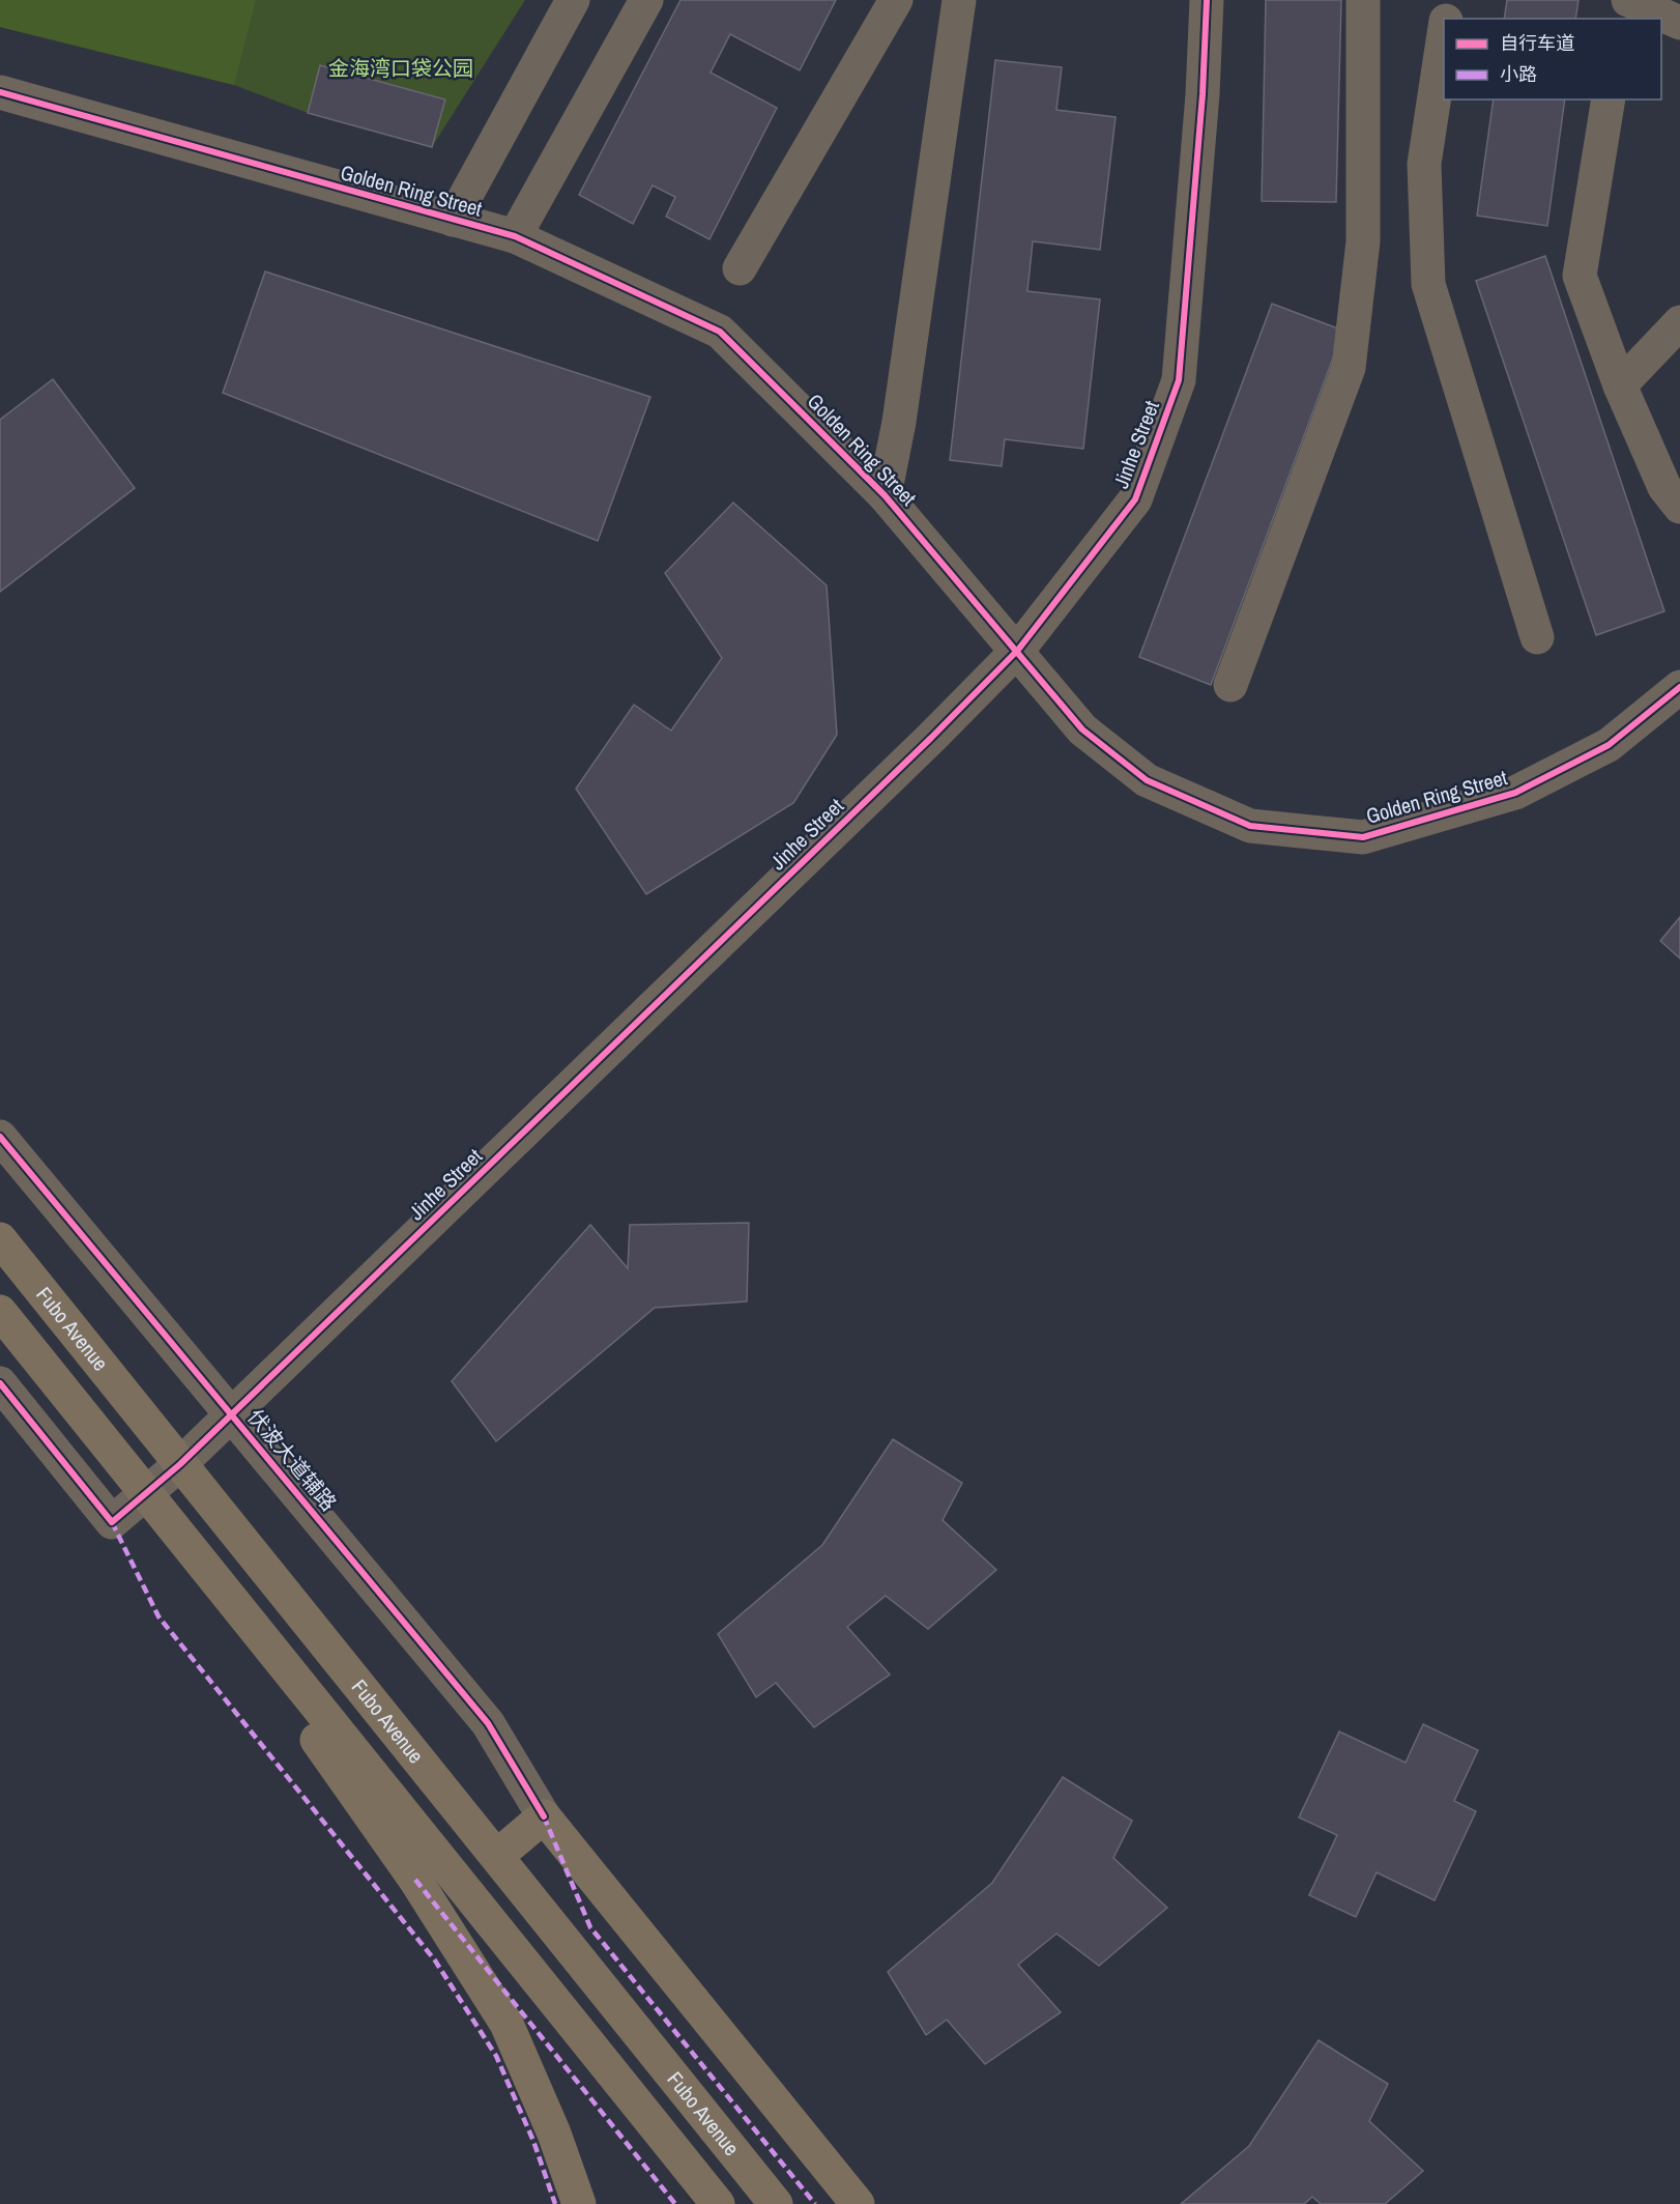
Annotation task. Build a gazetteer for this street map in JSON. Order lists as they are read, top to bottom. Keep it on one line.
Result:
{"streets":{"main road":["Fubo Avenue"],"street":["Golden Ring Street","Jinhe Street","伏波大道辅路"]},"crossings":[["Golden Ring Street","Jinhe Street"],["Jinhe Street","Fubo Avenue"],["Jinhe Street","伏波大道辅路"]],"parks":["金海湾口袋公园"],"legend":["自行车道","小路"]}
